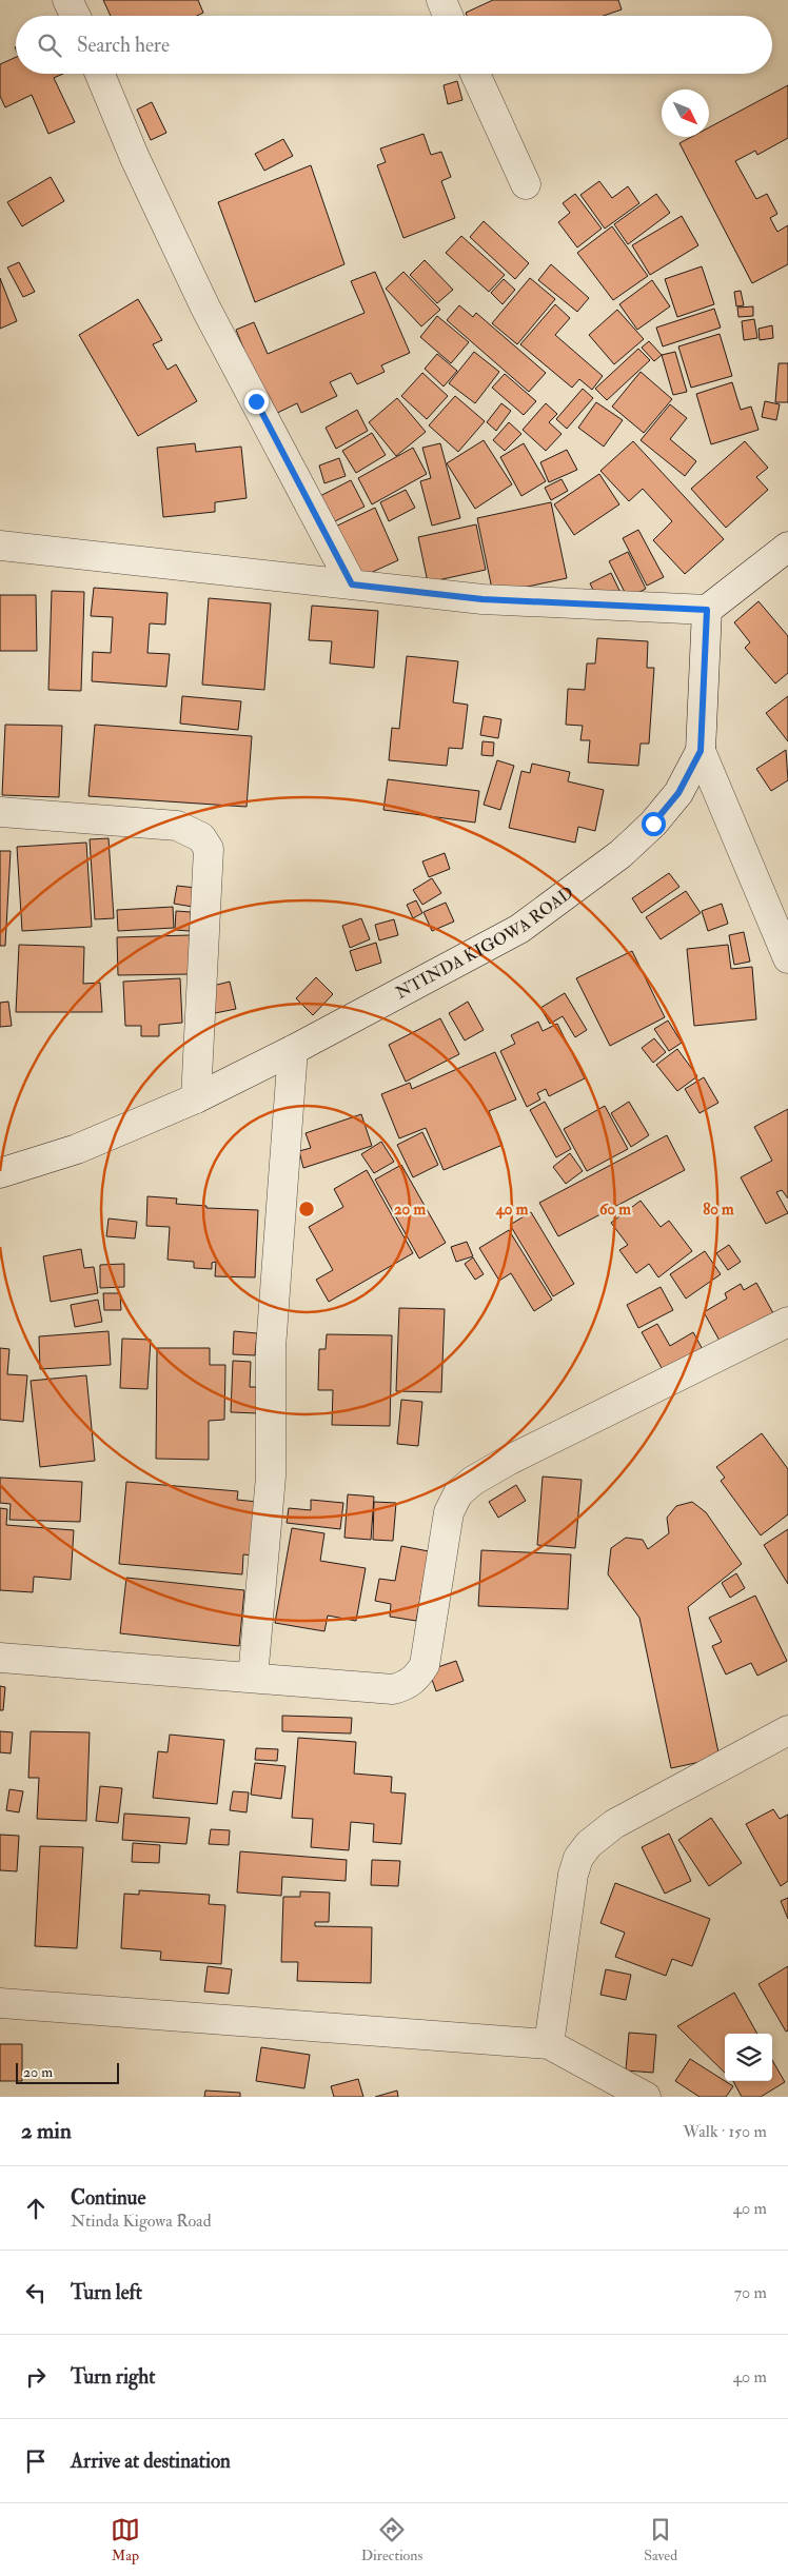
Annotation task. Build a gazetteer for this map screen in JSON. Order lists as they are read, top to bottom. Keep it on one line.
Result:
{"streets":{"street":["NTINDA KIGOWA ROAD"]},"scale_bar":"20 m","north":"bottom right","page":{"search":"Search here","scale":"20 m","heading":["2 min","Walk · 150 m"],"list":[["Continue","Ntinda Kigowa Road","40 m"],["Turn left","70 m"],["Turn right","40 m"],"Arrive at destination"],"nav":["Map","Directions","Saved"]},"rings":["20 m","40 m","60 m","80 m"]}
